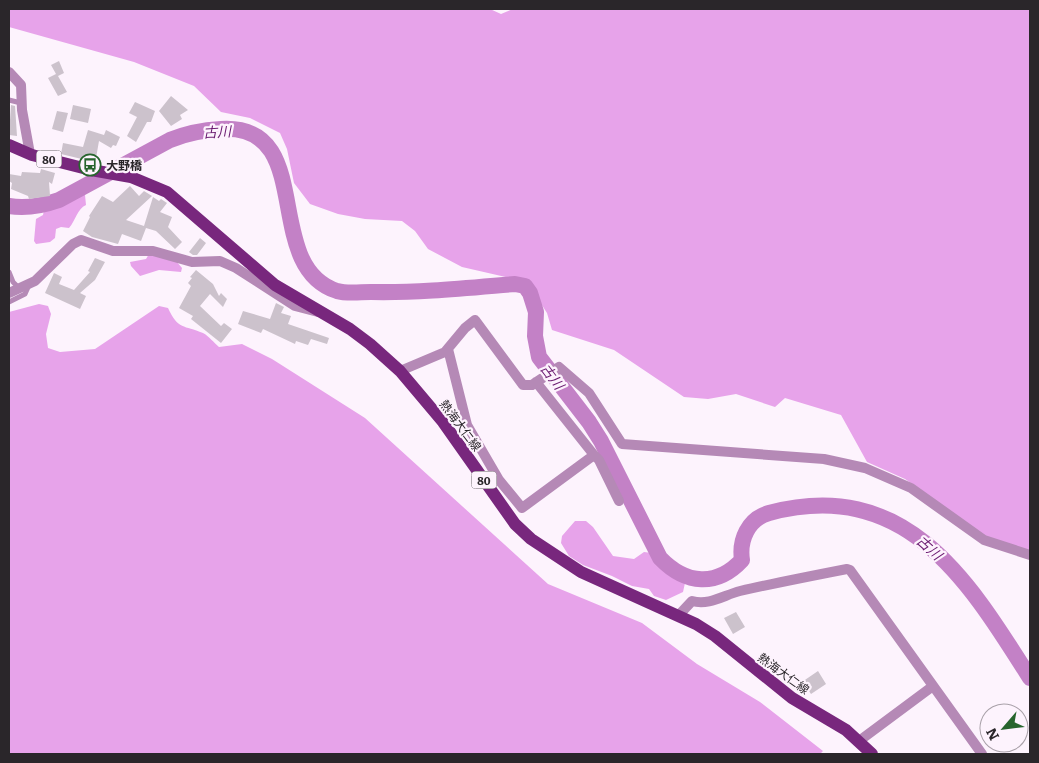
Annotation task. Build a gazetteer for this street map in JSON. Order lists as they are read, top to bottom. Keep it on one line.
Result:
{"streets":{"main road":["80","熱海大仁線"]},"water":["古川"],"places":{"bus stop":["大野橋"]},"north":"bottom left"}
